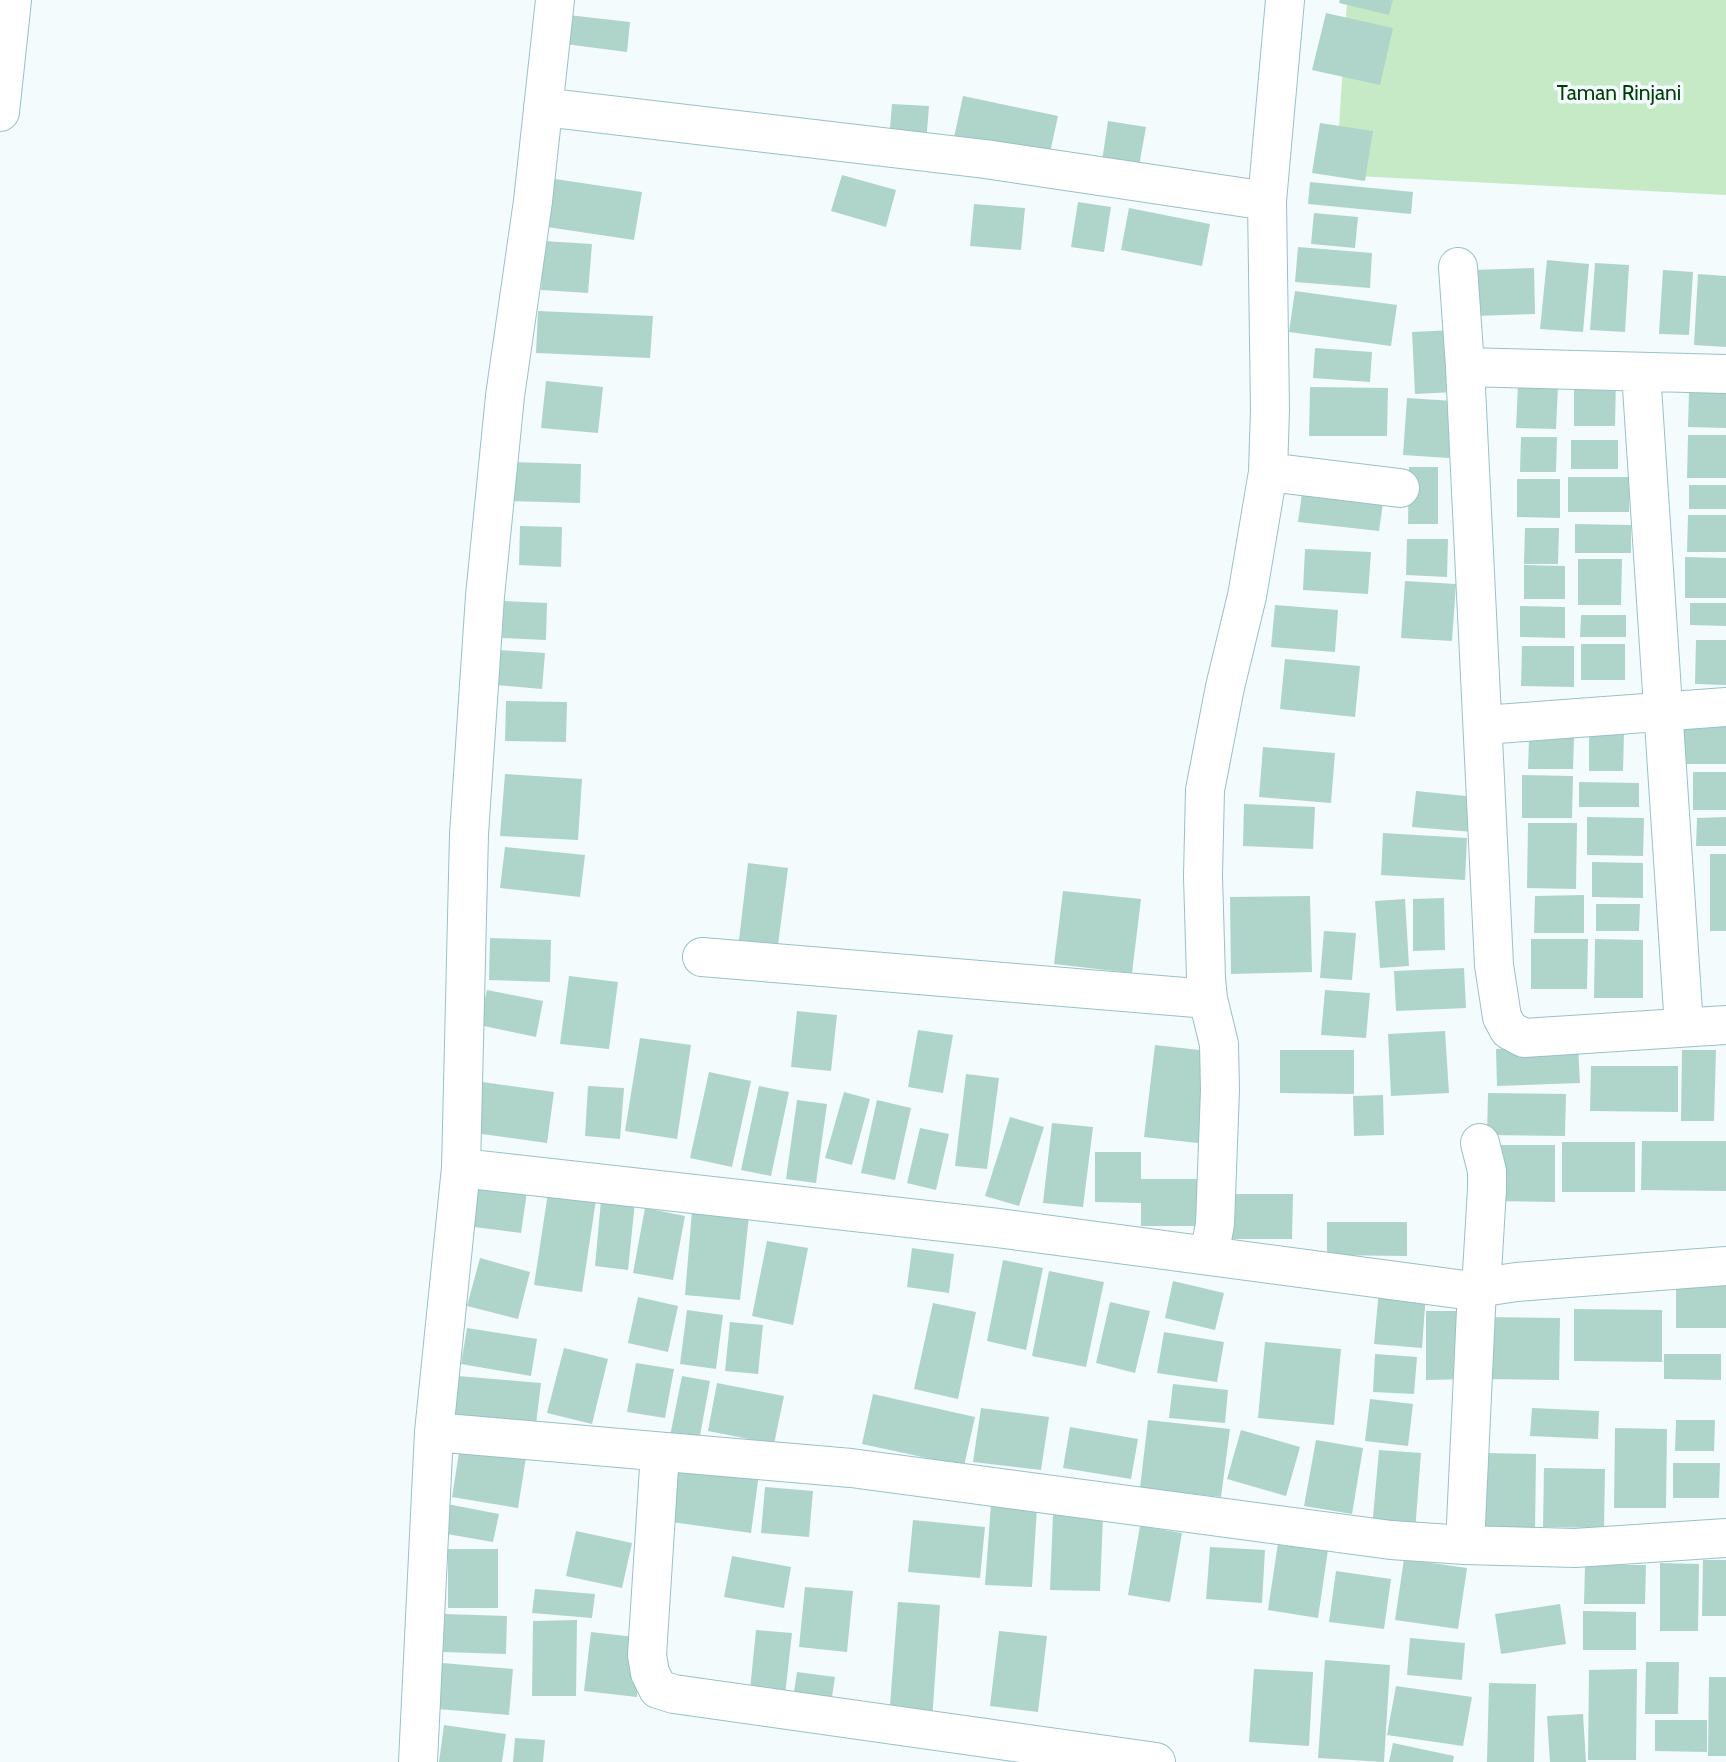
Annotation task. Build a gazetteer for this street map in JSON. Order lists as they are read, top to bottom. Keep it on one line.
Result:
{"parks":["Taman Rinjani"]}
